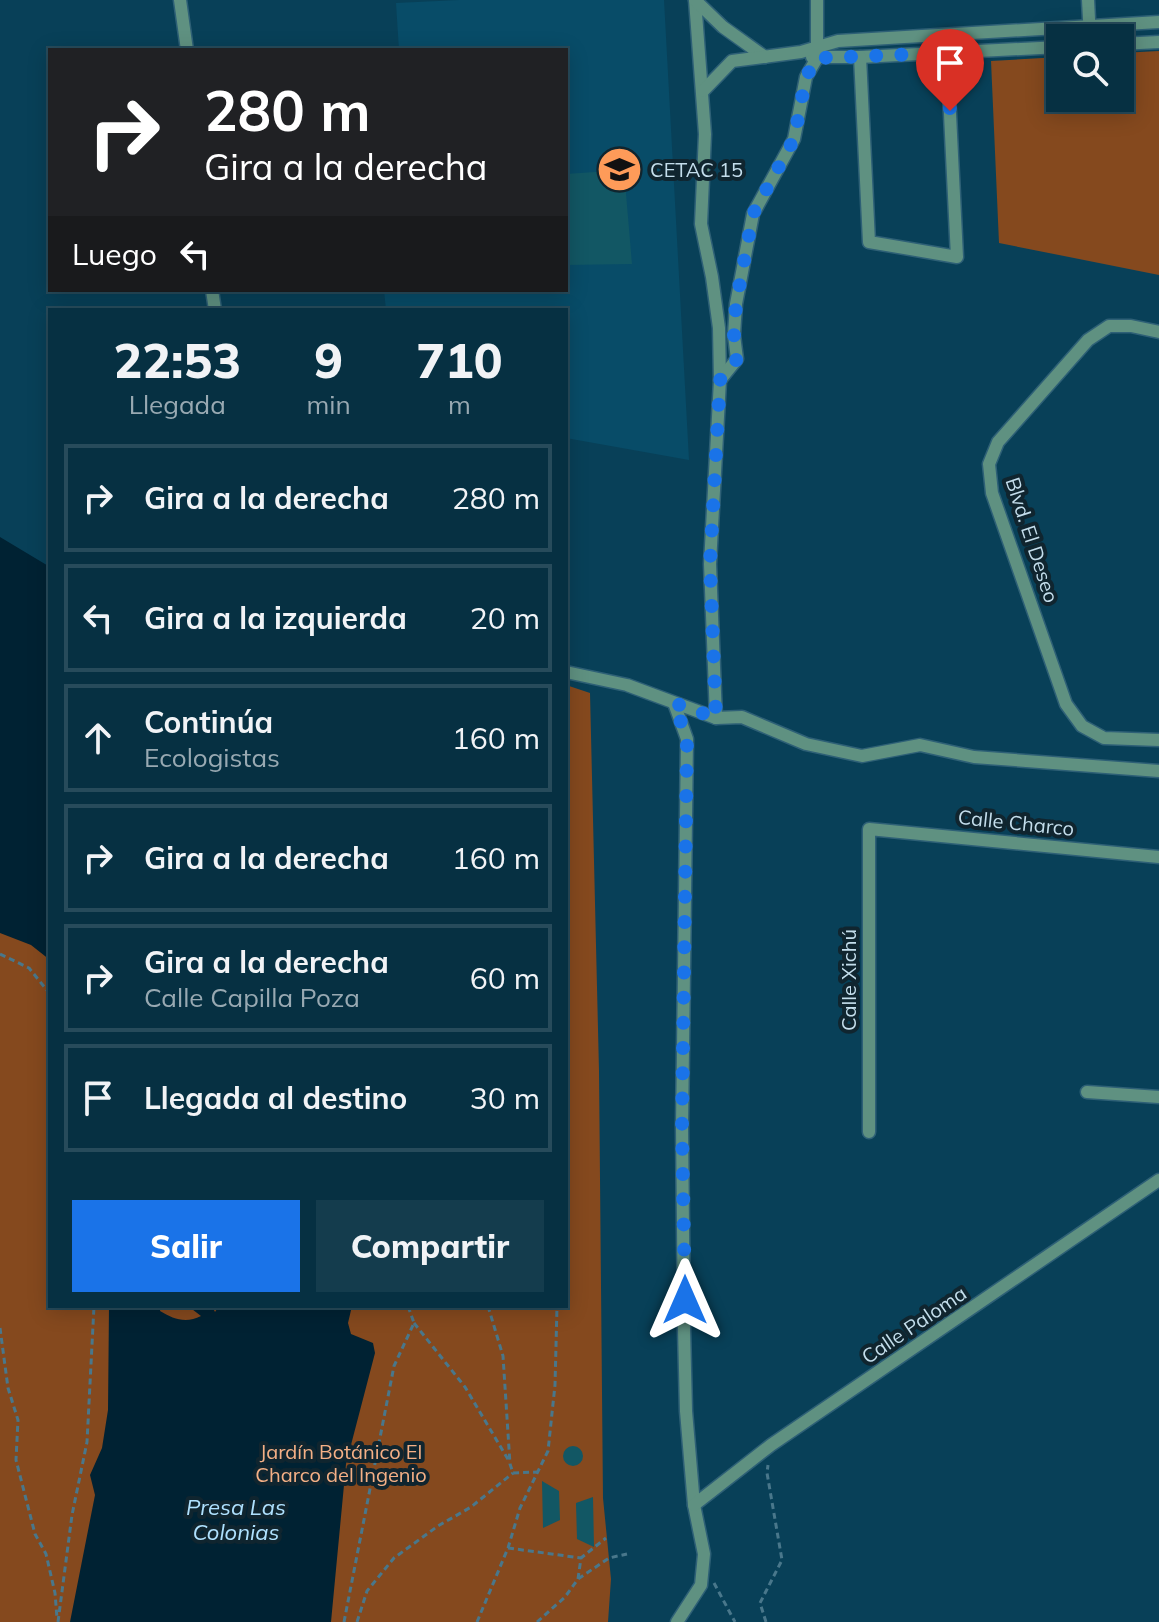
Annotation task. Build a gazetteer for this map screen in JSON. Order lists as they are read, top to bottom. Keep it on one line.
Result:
{"streets":{"street":["Blvd. El Deseo","Calle Charco","Calle Xichú","Calle Paloma"]},"crossings":[["Calle Charco","Calle Xichú"]],"water":["Presa Las Colonias"],"parks":["Jardín Botánico El Charco del Ingenio"],"places":{"school or university":["CETAC 15"]},"page":{"turn":["280 m","Gira a la derecha"],"then":"Luego","eta":["22:53","Llegada","9","min","710","m"],"list":[{"name":"Gira a la derecha","value":"280 m"},{"name":"Gira a la izquierda","value":"20 m"},{"name":"Continúa","note":"Ecologistas","value":"160 m"},{"name":"Gira a la derecha","value":"160 m"},{"name":"Gira a la derecha","note":"Calle Capilla Poza","value":"60 m"},{"name":"Llegada al destino","value":"30 m"}],"buttons":["Salir","Compartir"]}}
